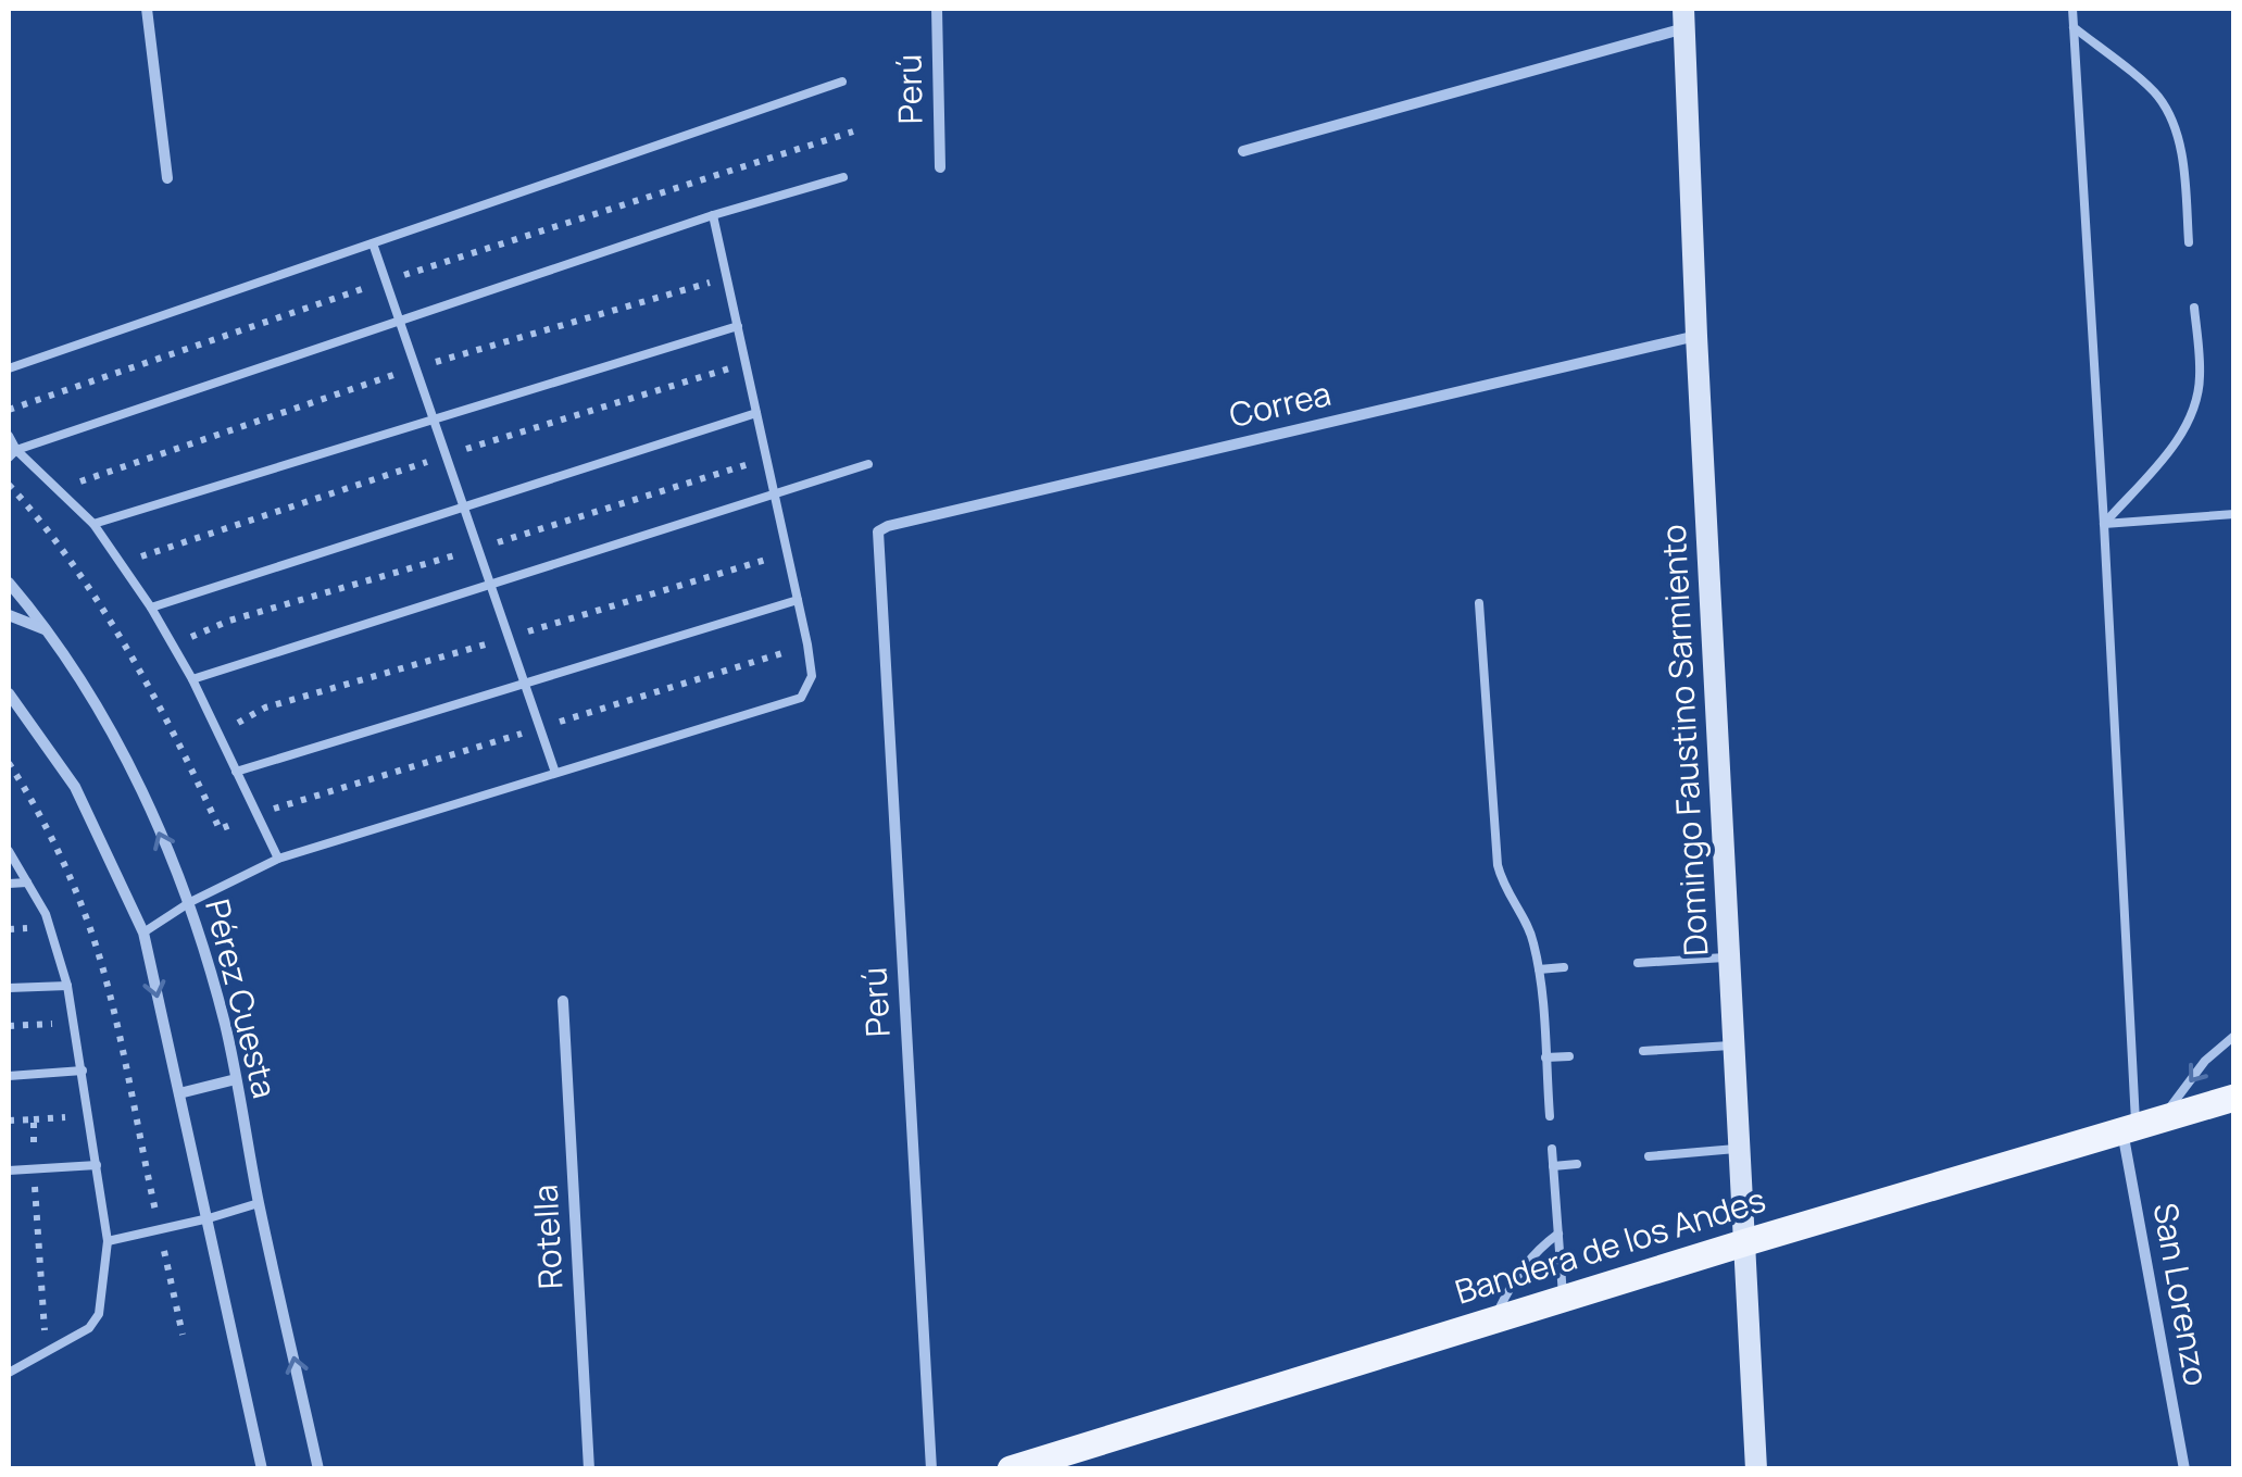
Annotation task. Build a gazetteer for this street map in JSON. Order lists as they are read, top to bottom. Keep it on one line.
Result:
{"streets":{"main road":["Domingo Faustino Sarmiento","Bandera de los Andes"],"street":["Perú","Correa","Pérez Cuesta","Rotella","San Lorenzo"]},"crossings":[["Perú","Correa"],["Correa","Domingo Faustino Sarmiento"],["Domingo Faustino Sarmiento","Bandera de los Andes"],["Bandera de los Andes","San Lorenzo"]]}
